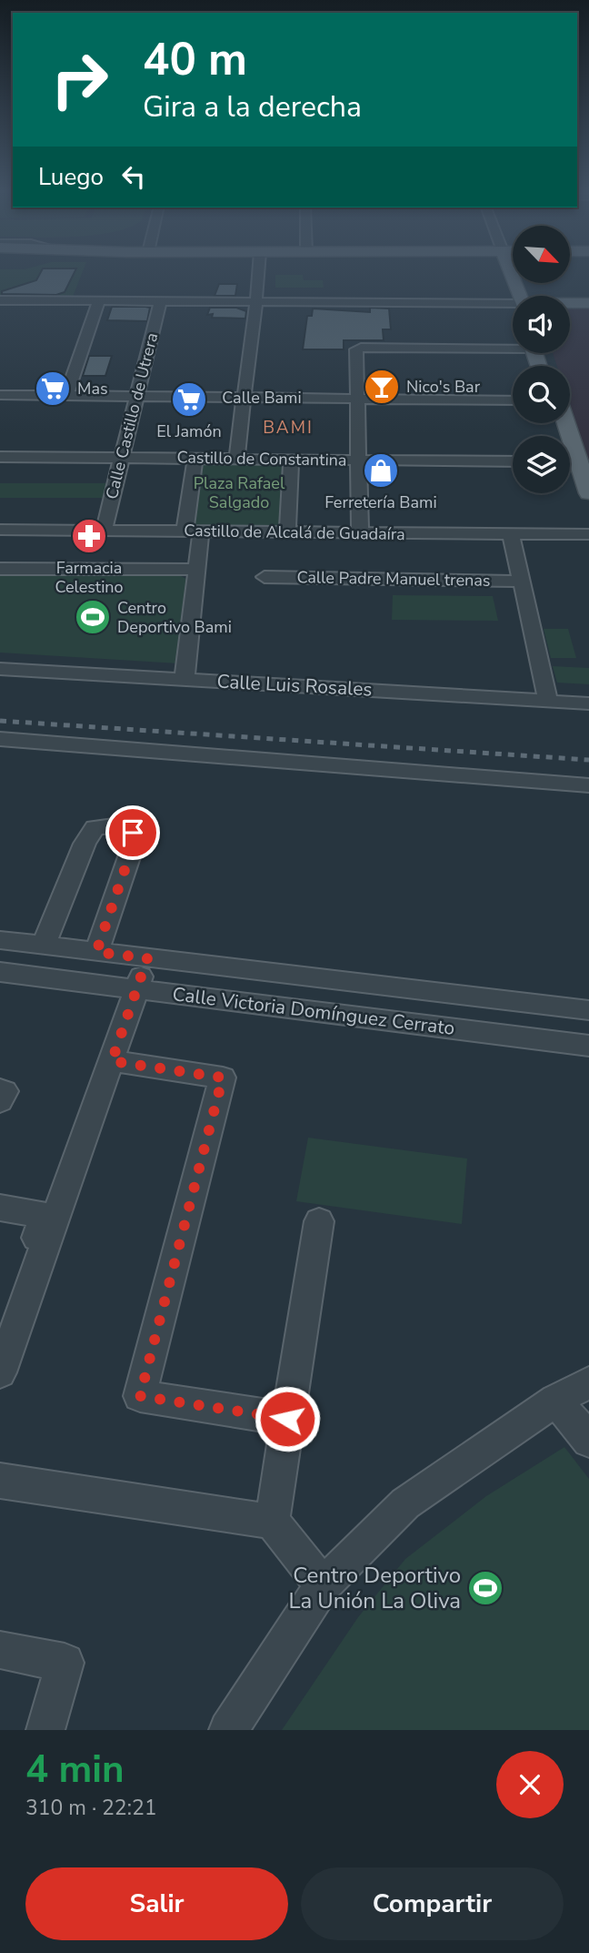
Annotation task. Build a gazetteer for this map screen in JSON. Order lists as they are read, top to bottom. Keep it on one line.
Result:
{"streets":{"street":["Calle Bami","Calle Castillo de Utrera","Castillo de Constantina","Castillo de Alcalá de Guadaíra","Calle Padre Manuel trenas","Calle Luis Rosales","Calle Victoria Domínguez Cerrato"]},"crossings":[["Calle Bami","Calle Castillo de Utrera"],["Calle Castillo de Utrera","Castillo de Constantina"],["Calle Castillo de Utrera","Castillo de Alcalá de Guadaíra"],["Castillo de Alcalá de Guadaíra","Calle Padre Manuel trenas"],["Calle Padre Manuel trenas","Calle Luis Rosales"]],"districts":["BAMI"],"parks":["Plaza Rafael Salgado"],"places":{"bar":["Nico's Bar"],"supermarket":["Mas","El Jamón"],"shop":["Ferretería Bami"],"pharmacy":["Farmacia Celestino"],"sports":["Centro Deportivo Bami","Centro Deportivo La Unión La Oliva"]},"north":"bottom right","page":{"turn":["40 m","Gira a la derecha"],"then":"Luego","heading":["4 min","310 m · 22:21"],"buttons":["Salir","Compartir"]}}
